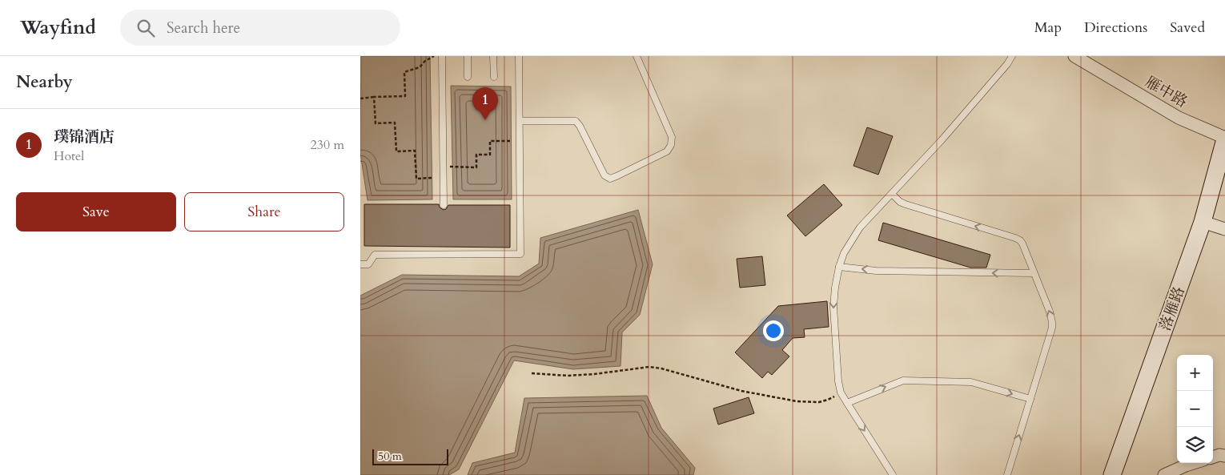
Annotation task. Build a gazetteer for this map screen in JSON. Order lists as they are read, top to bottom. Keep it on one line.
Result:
{"streets":{"street":["雁中路","落雁路"]},"crossings":[["雁中路","落雁路"]],"scale_bar":"50 m","page":{"header":"Wayfind","search":"Search here","nav":["Map","Directions","Saved"],"heading":"Nearby","pins":"1","list":[{"mark":"1","name":"璞锦酒店","note":"Hotel","value":"230 m"}],"buttons":["Save","Share"],"map_buttons":["+","−"],"scale":"50 m"}}
